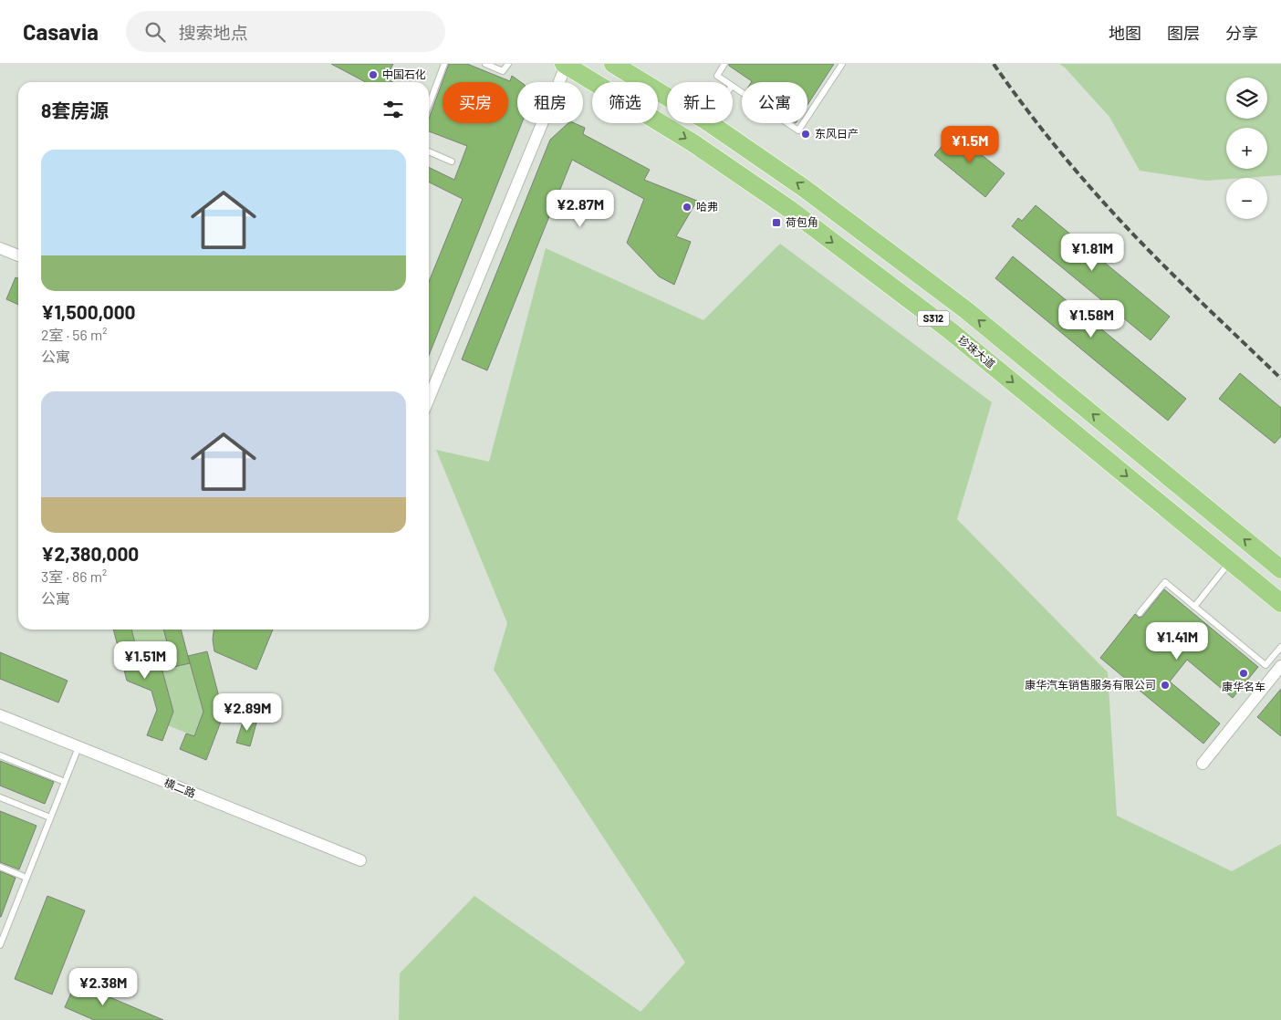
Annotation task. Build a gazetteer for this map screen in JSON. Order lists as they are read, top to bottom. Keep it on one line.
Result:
{"streets":{"main road":["S312","珍珠大道"],"street":["横二路"]},"places":{"other":["中国石化","东风日产","哈弗","康华名车","康华汽车销售服务有限公司"],"transit":["荷包角"]},"page":{"header":"Casavia","search":"搜索地点","nav":["地图","图层","分享"],"map_buttons":["+","−"],"chip":["买房","租房","筛选","新上","公寓"],"heading":"8套房源","price":["¥1.5M","¥2.87M","¥1.81M","¥1.58M","¥1.41M","¥1.51M","¥2.89M","¥2.38M"],"list":[{"name":"¥1,500,000","note":"2室 · 56 m² · 公寓"},{"name":"¥2,380,000","note":"3室 · 86 m² · 公寓"}]}}
